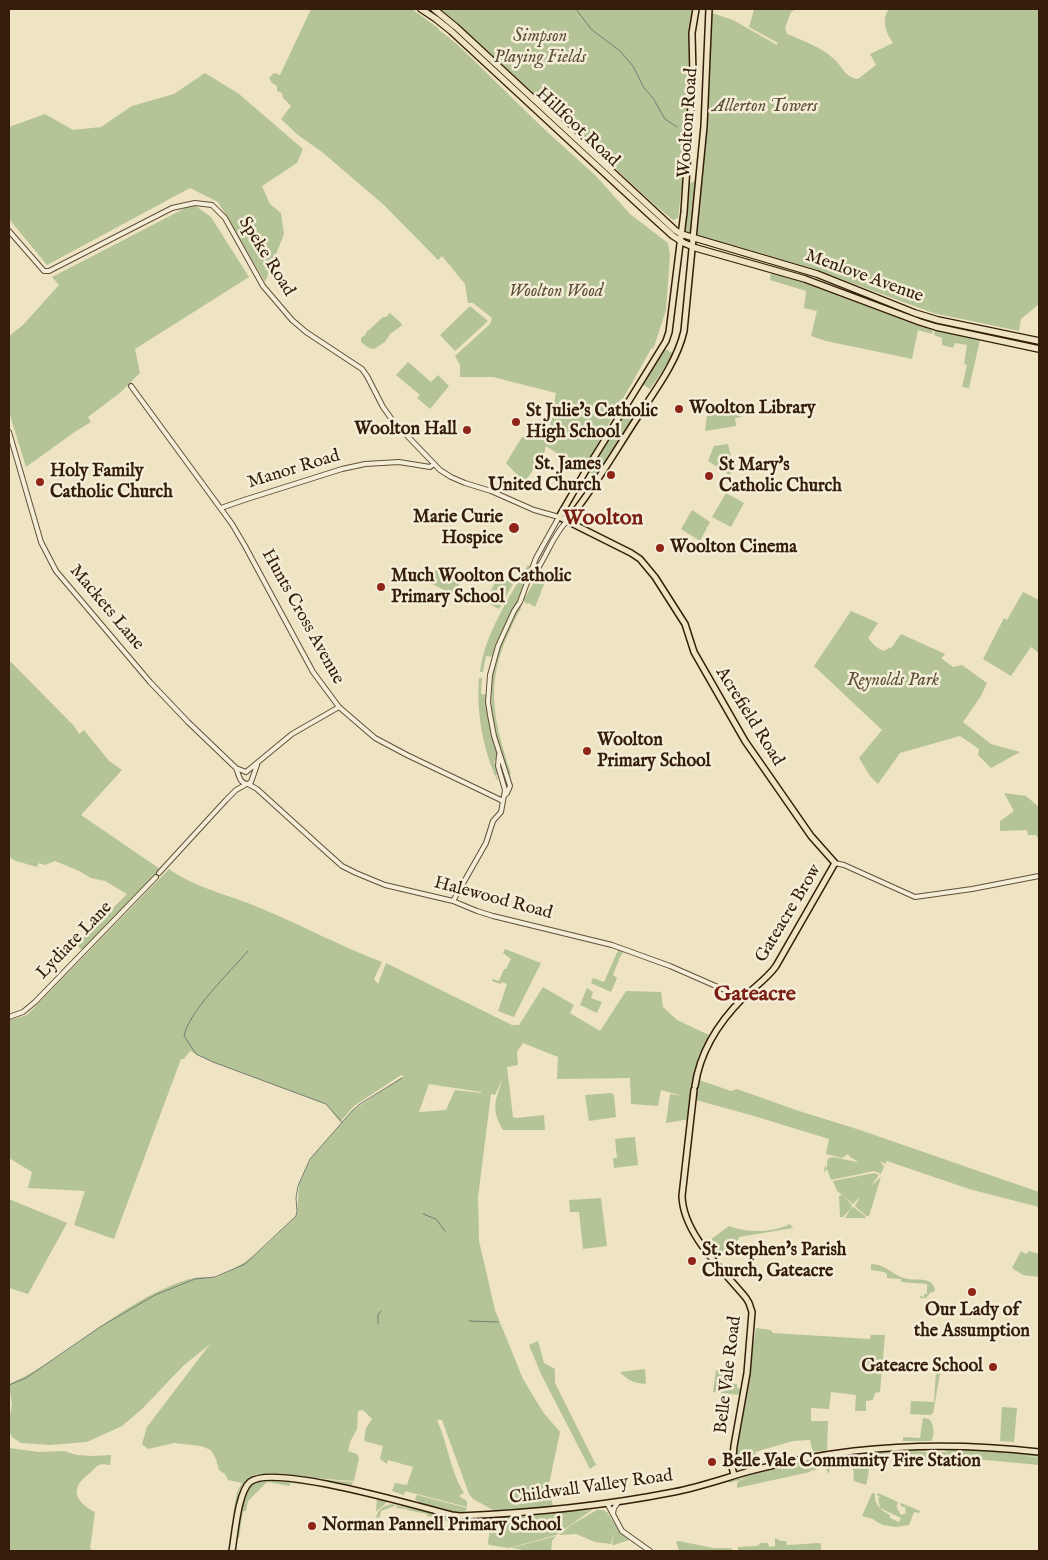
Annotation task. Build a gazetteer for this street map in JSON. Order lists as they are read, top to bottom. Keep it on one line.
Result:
{"streets":{"highway":["Hillfoot Road","Menlove Avenue"],"main road":["Woolton Road","Acrefield Road","Gateacre Brow","Belle Vale Road","Childwall Valley Road"],"street":["Speke Road","Manor Road","Mackets Lane","Hunts Cross Avenue","Halewood Road","Lydiate Lane"]},"crossings":[["Woolton Road","Hillfoot Road"],["Woolton Road","Speke Road"],["Woolton Road","Menlove Avenue"],["Woolton Road","Acrefield Road"],["Hillfoot Road","Menlove Avenue"],["Speke Road","Manor Road"],["Speke Road","Acrefield Road"],["Manor Road","Hunts Cross Avenue"],["Mackets Lane","Halewood Road"],["Mackets Lane","Lydiate Lane"],["Acrefield Road","Gateacre Brow"],["Halewood Road","Gateacre Brow"],["Halewood Road","Lydiate Lane"],["Halewood Road","Belle Vale Road"],["Gateacre Brow","Belle Vale Road"],["Belle Vale Road","Childwall Valley Road"]],"districts":["Woolton","Gateacre"],"parks":["Simpson Playing Fields","Allerton Towers","Woolton Wood","Reynolds Park"],"places":["Woolton Library","St Julie's Catholic High School","Woolton Hall","St. James United Church","St Mary's Catholic Church","Holy Family Catholic Church","Marie Curie Hospice","Woolton Cinema","Much Woolton Catholic Primary School","Woolton Primary School","St. Stephen's Parish Church, Gateacre","Our Lady of the Assumption","Gateacre School","Belle Vale Community Fire Station","Norman Pannell Primary School"]}
